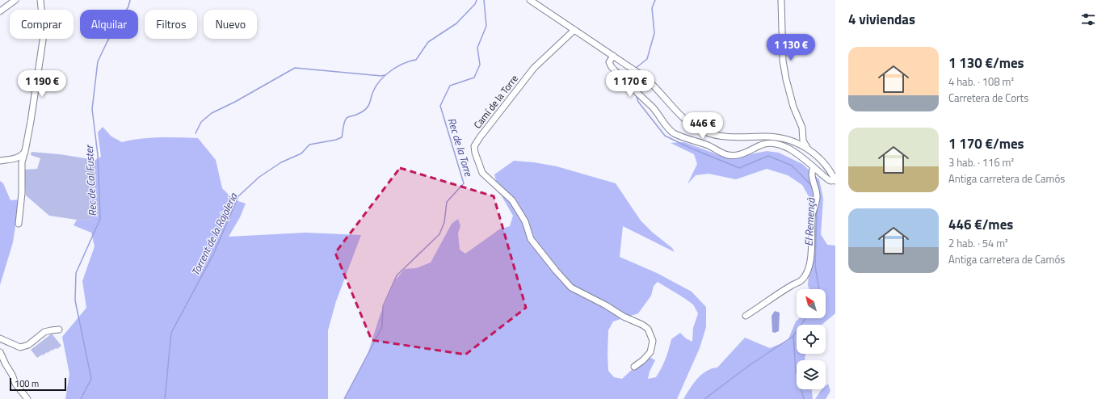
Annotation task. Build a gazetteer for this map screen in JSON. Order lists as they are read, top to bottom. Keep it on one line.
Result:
{"streets":{"street":["Camí de la Torre"]},"water":["Rec de la Torre","Rec de Cal Fuster","El Remençà","Torrent de la Rajoleria"],"scale_bar":"100 m","north":"top left","page":{"heading":"4 viviendas","chip":["Comprar","Alquilar","Filtros","Nuevo"],"price":["1 130 €","1 190 €","1 170 €","446 €"],"list":[{"name":"1 130 €/mes","note":"4 hab. · 108 m² · Carretera de Corts"},{"name":"1 170 €/mes","note":"3 hab. · 116 m² · Antiga carretera de Camós"},{"name":"446 €/mes","note":"2 hab. · 54 m² · Antiga carretera de Camós"}],"scale":"100 m"}}
